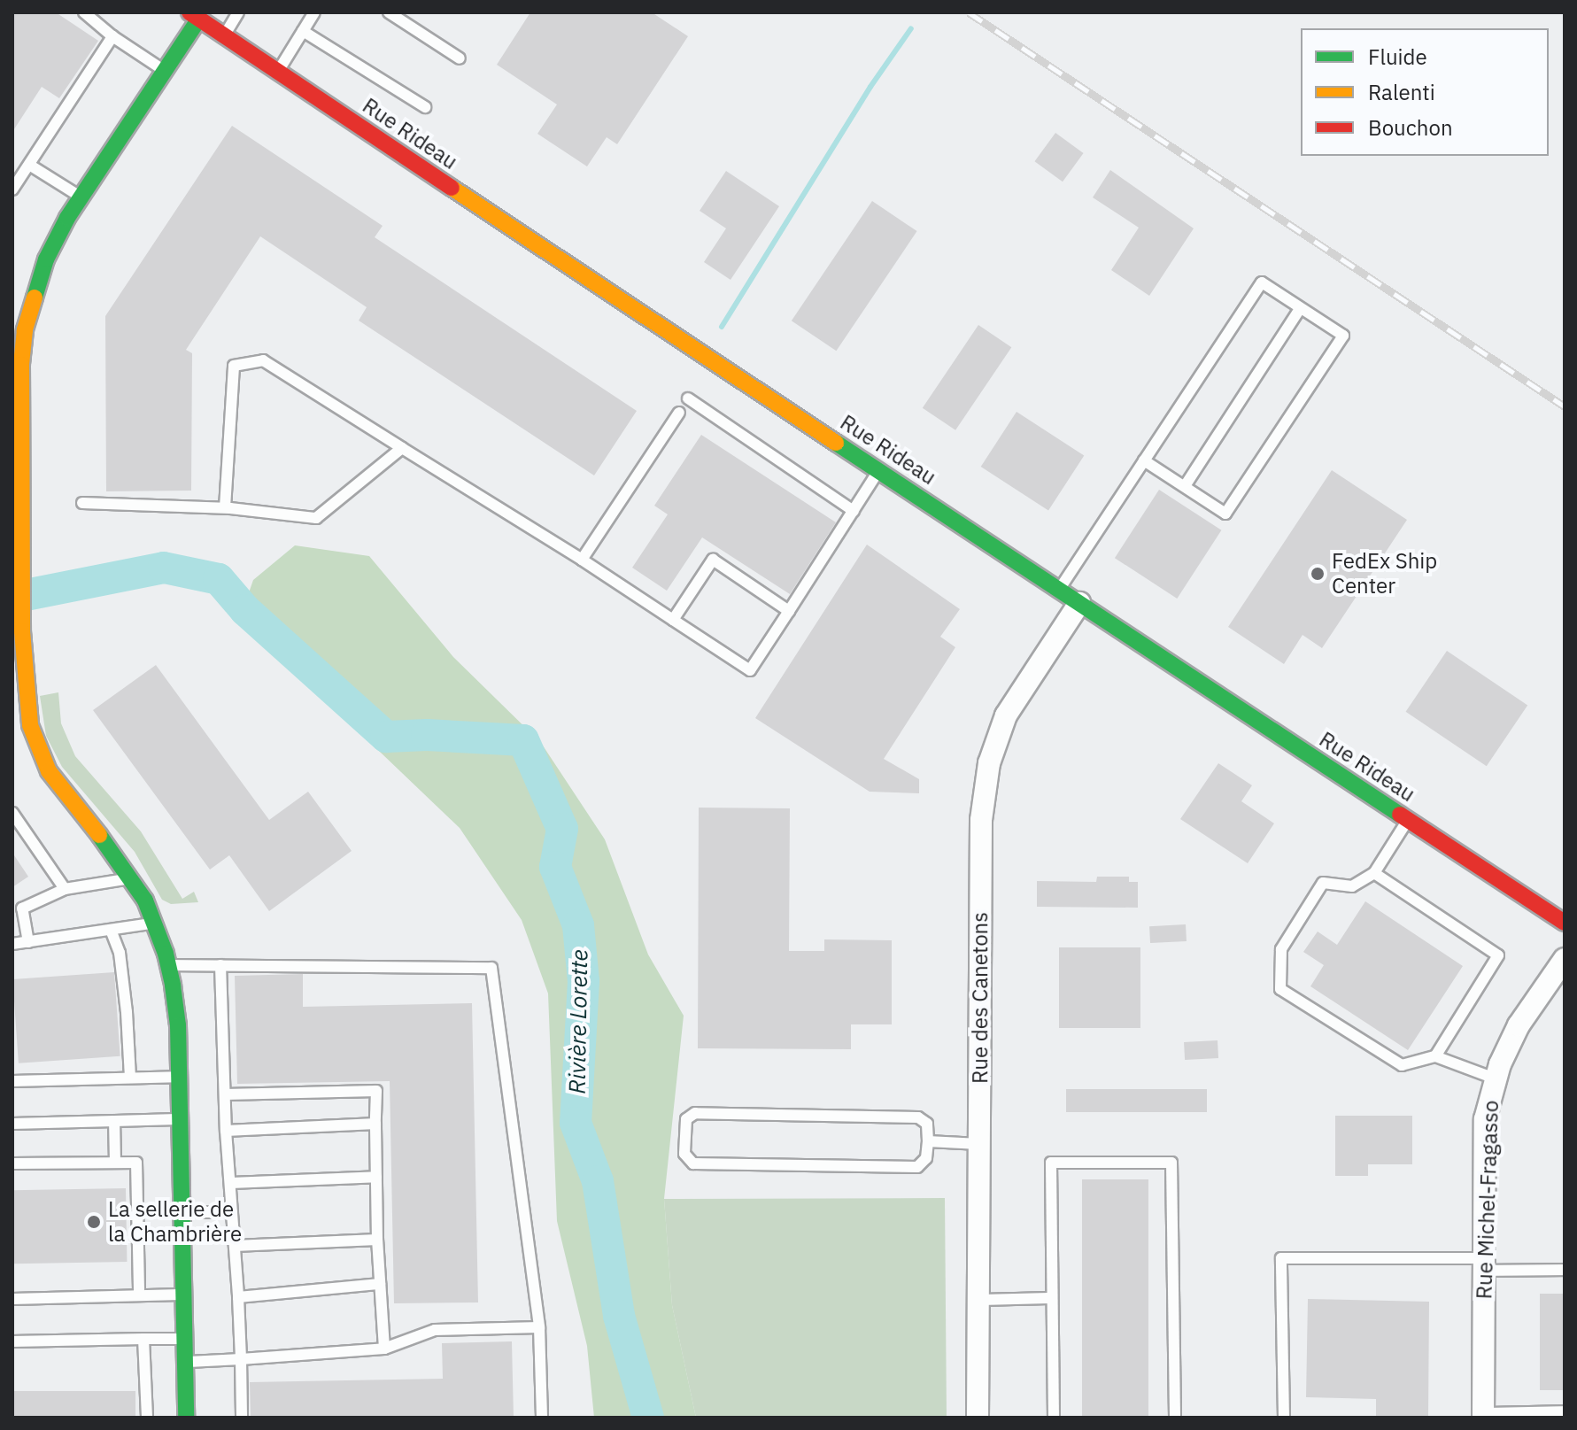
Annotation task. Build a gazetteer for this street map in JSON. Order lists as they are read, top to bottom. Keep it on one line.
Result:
{"streets":{"street":["Rue Rideau","Rue des Canetons","Rue Michel-Fragasso"]},"crossings":[["Rue Rideau","Rue des Canetons"]],"water":["Rivière Lorette"],"places":["FedEx Ship Center","La sellerie de la Chambrière"],"legend":["Fluide","Ralenti","Bouchon"]}
